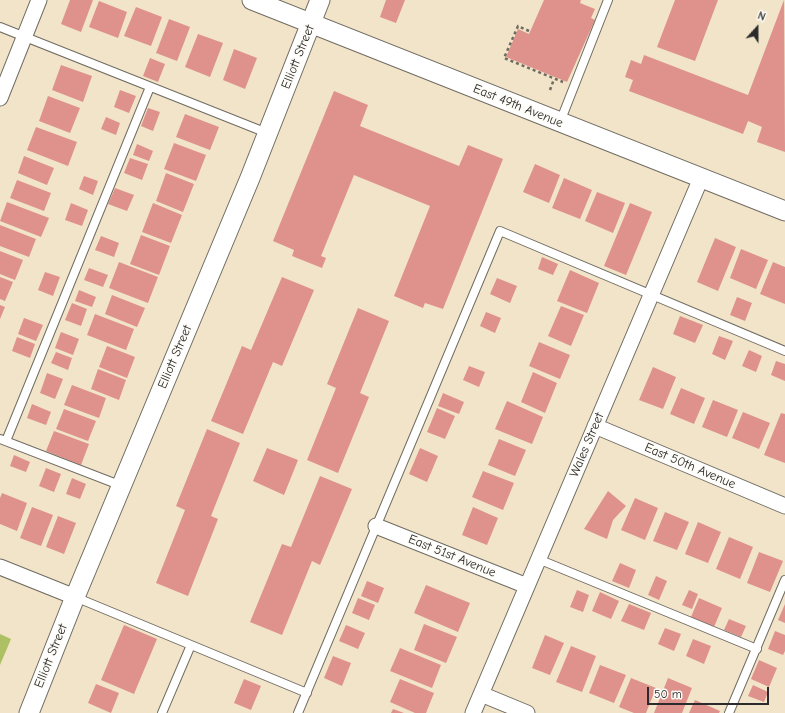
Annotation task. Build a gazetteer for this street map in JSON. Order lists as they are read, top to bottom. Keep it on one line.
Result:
{"streets":{"street":["Elliott Street","East 49th Avenue","Wales Street","East 50th Avenue","East 51st Avenue"]},"crossings":[["Elliott Street","East 49th Avenue"],["East 49th Avenue","Wales Street"],["Wales Street","East 50th Avenue"],["Wales Street","East 51st Avenue"]],"scale_bar":"50 m","north":"top"}
